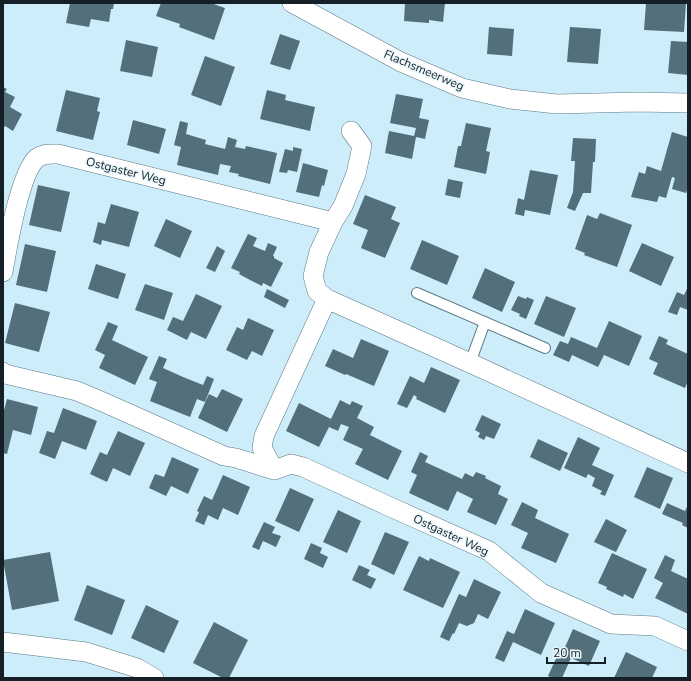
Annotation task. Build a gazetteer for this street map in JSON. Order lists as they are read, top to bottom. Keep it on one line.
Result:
{"streets":{"street":["Flachsmeerweg","Ostgaster Weg"]},"scale_bar":"20 m"}
